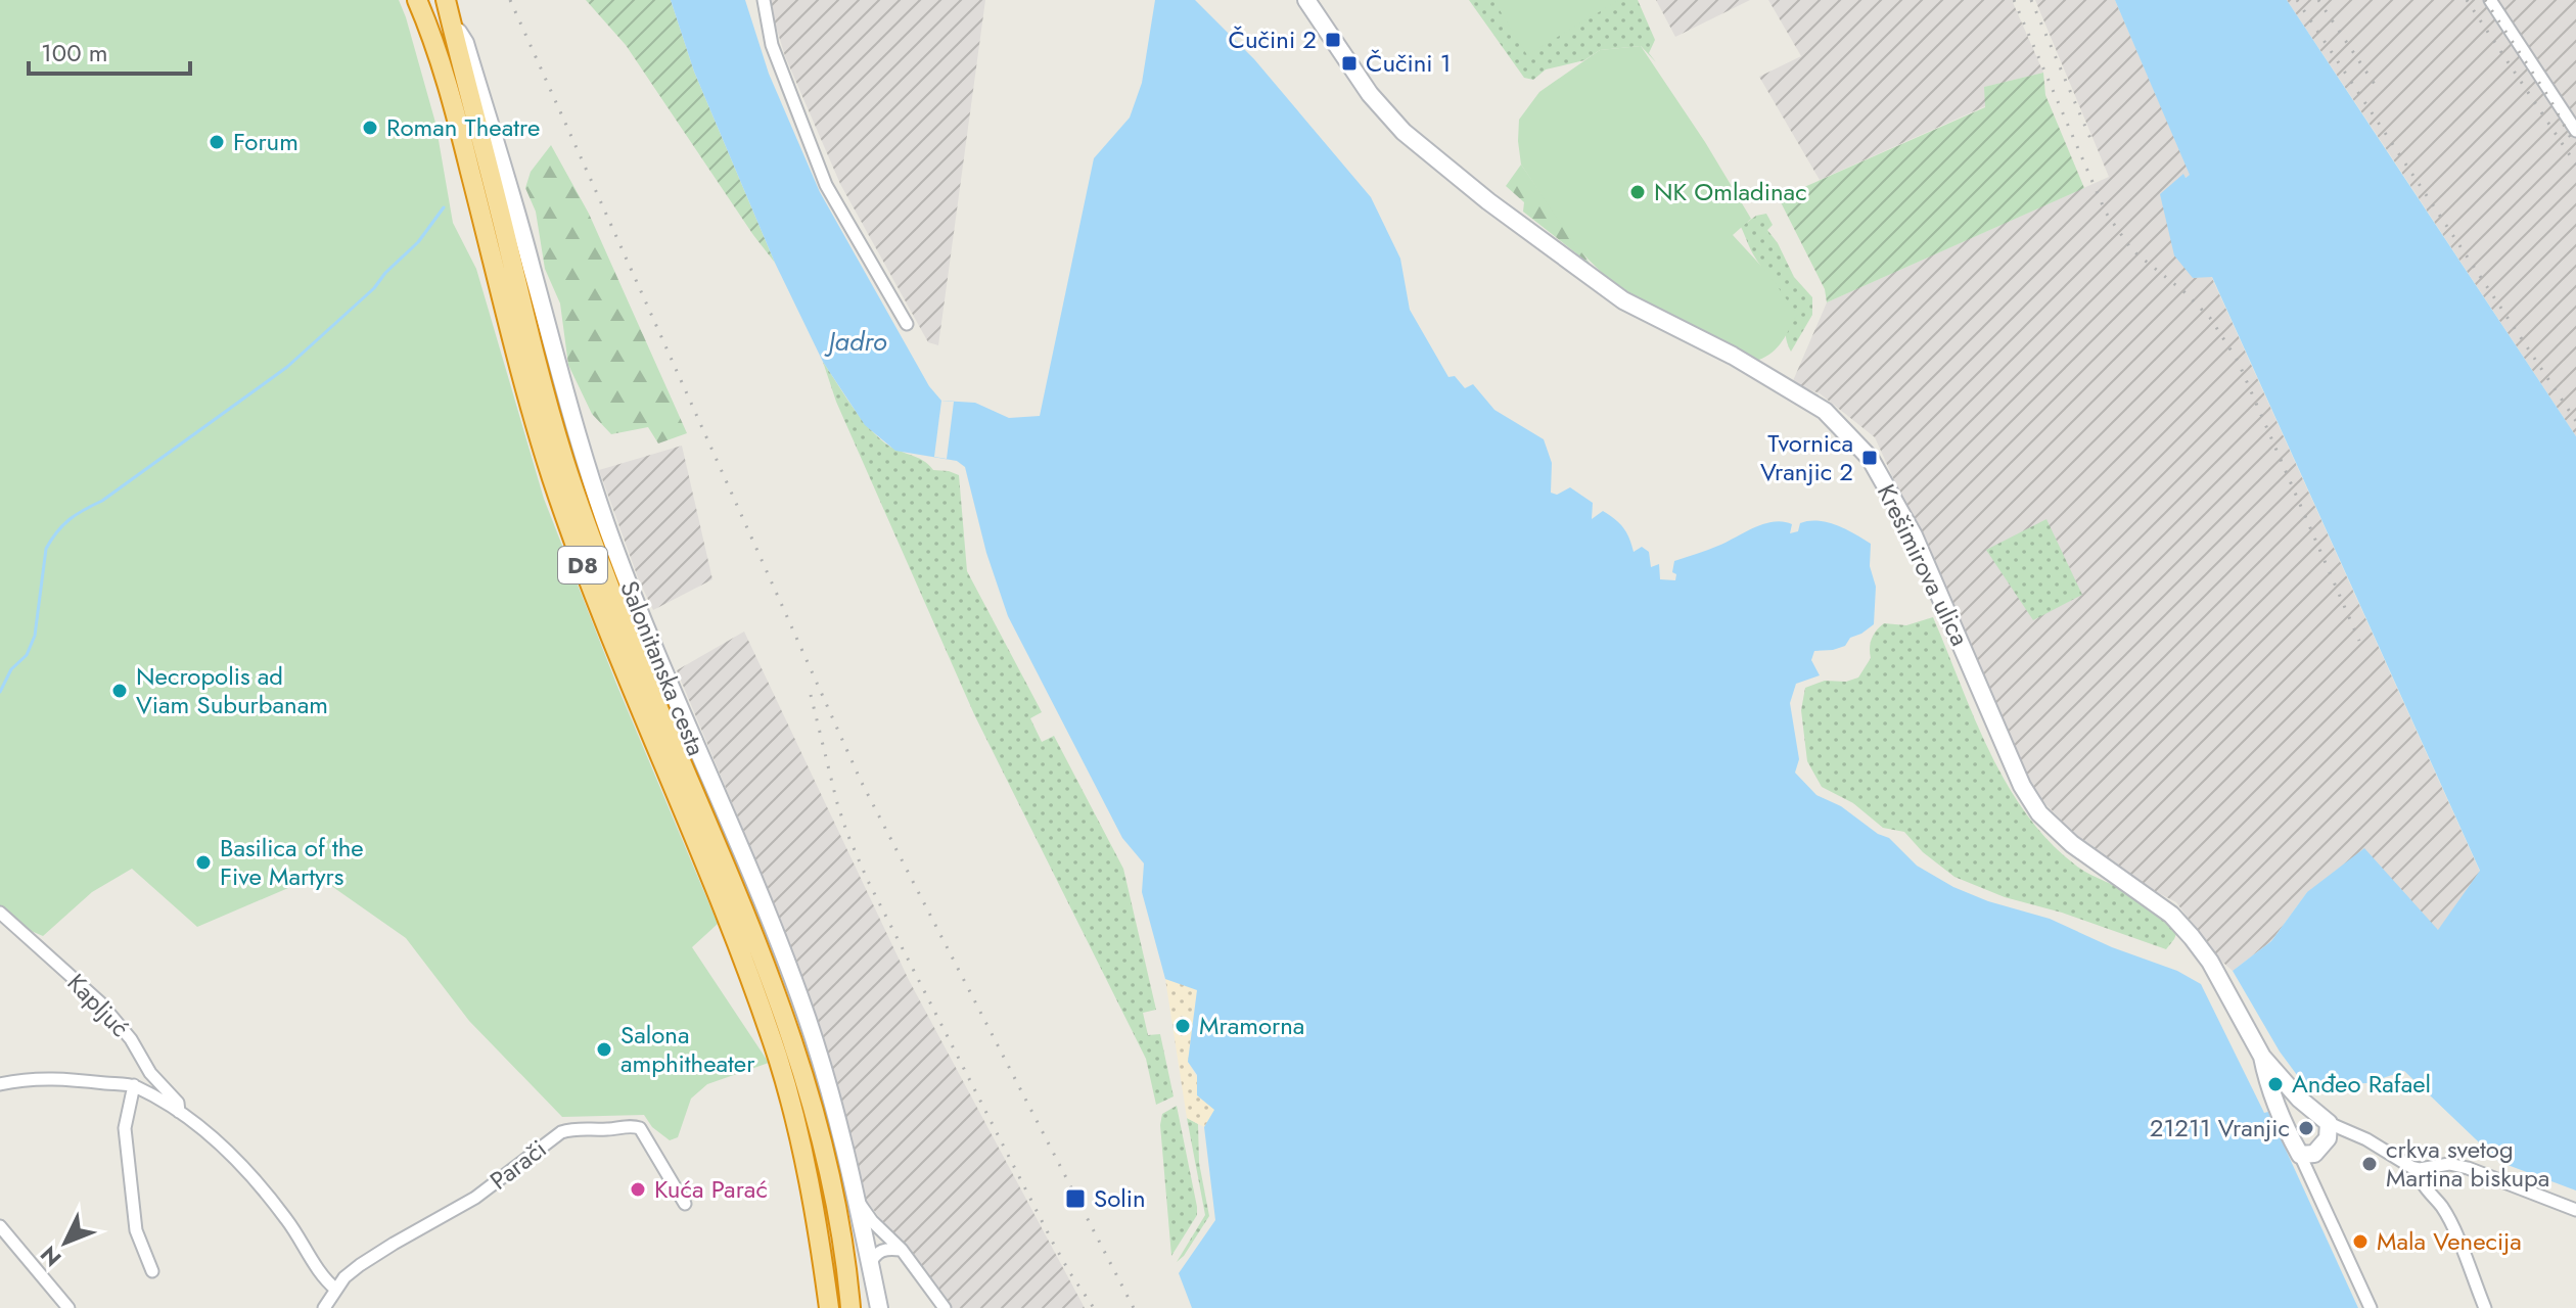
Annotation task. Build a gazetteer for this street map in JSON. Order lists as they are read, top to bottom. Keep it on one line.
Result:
{"streets":{"highway":["D8"],"main road":["Krešimirova ulica","Salonitanska cesta"],"street":["Kapljuć","Parači"]},"crossings":[["D8","Salonitanska cesta"]],"water":["Jadro"],"places":{"transit":["Čučini 2","Čučini 1","Tvornica Vranjic 2","Solin"],"other":["Roman Theatre","Forum","NK Omladinac","Necropolis ad Viam Suburbanam","Basilica of the Five Martyrs","Mramorna","Salona amphitheater","Anđeo Rafael","21211 Vranjic","crkva svetog Martina biskupa","Kuća Parać","Mala Venecija"]},"scale_bar":"100 m","north":"bottom left"}
